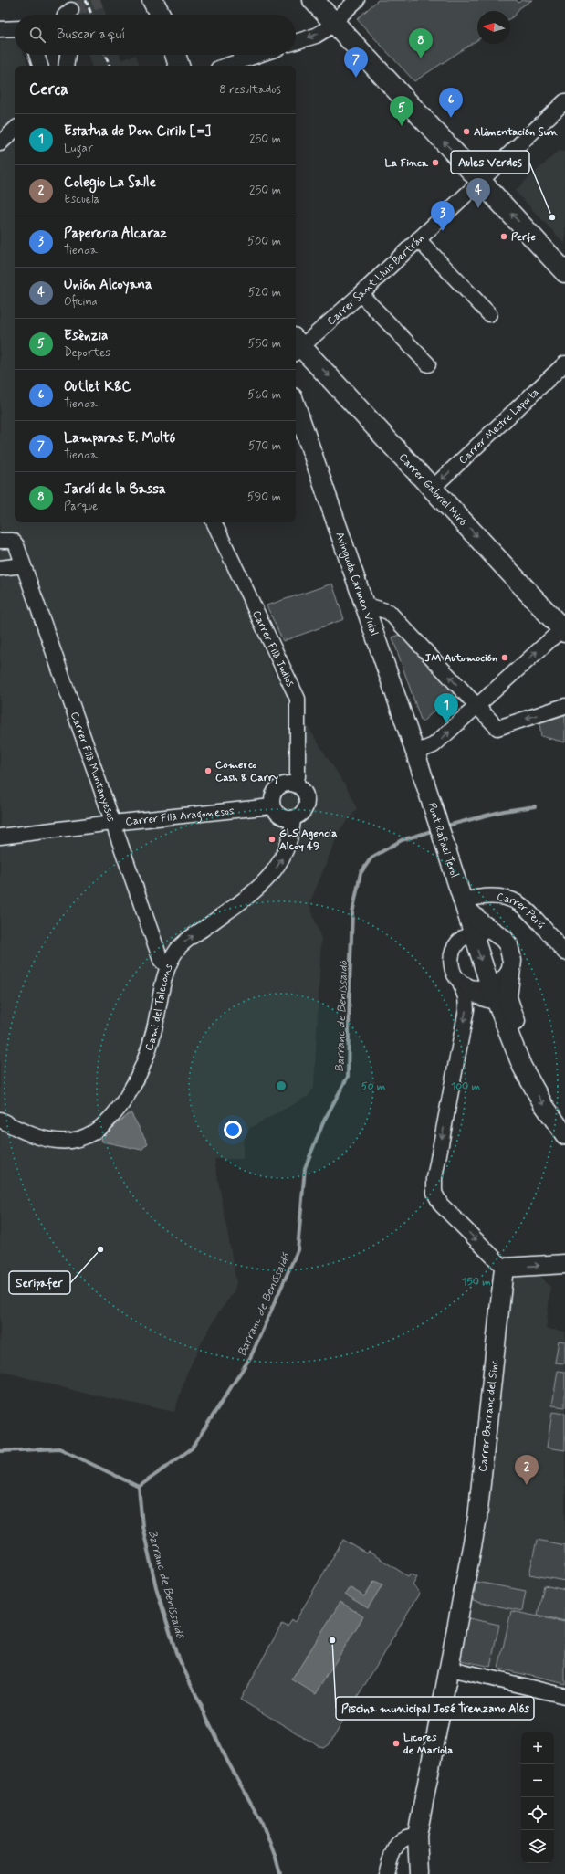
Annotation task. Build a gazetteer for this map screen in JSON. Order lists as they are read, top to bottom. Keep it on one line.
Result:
{"streets":{"main road":["Carrer Gabriel Miró"],"street":["Carrer Sant Lluis Bertrán","Carrer Mestre Laporta","Avinguda Carmen Vidal","Carrer Filà Judios","Carrer Filà Muntanyesos","Carrer Filà Aragonesos","Pont Rafael Terol","Carrer Perú","Camí del Talecons","Carrer Barranc del Sinc"]},"crossings":[["Carrer Sant Lluis Bertrán","Carrer Gabriel Miró"],["Carrer Mestre Laporta","Carrer Gabriel Miró"],["Avinguda Carmen Vidal","Pont Rafael Terol"],["Carrer Filà Judios","Carrer Filà Aragonesos"],["Carrer Filà Judios","Camí del Talecons"],["Carrer Filà Muntanyesos","Carrer Filà Aragonesos"],["Carrer Filà Muntanyesos","Camí del Talecons"],["Carrer Filà Aragonesos","Camí del Talecons"],["Pont Rafael Terol","Carrer Perú"]],"one_way":["Carrer Mestre Laporta","Carrer Gabriel Miró","Camí del Talecons"],"water":["Barranc de Benissaidó"],"places":["Alimentación Sun","La Finca","Aules Verdes","Perfe","JM Automoción","Comerco Cash & Carry","GLS Agencia Alcoy 49","Seripafer","Piscina municipal José Trenzano Alós","Licores de Mariola"],"north":"left","page":{"search":"Buscar aquí","pins":["8","7","6","5","4","3","1","2"],"heading":["Cerca","8 resultados"],"list":[{"mark":"1","name":"Estatua de Don Cirilo [=]","note":"Lugar","value":"250 m"},{"mark":"2","name":"Colegio La Salle","note":"Escuela","value":"250 m"},{"mark":"3","name":"Papereria Alcaraz","note":"Tienda","value":"500 m"},{"mark":"4","name":"Unión Alcoyana","note":"Oficina","value":"520 m"},{"mark":"5","name":"Esènzia","note":"Deportes","value":"550 m"},{"mark":"6","name":"Outlet K&C","note":"Tienda","value":"560 m"},{"mark":"7","name":"Lamparas E. Moltó","note":"Tienda","value":"570 m"},{"mark":"8","name":"Jardí de la Bassa","note":"Parque","value":"590 m"}],"map_buttons":["+","−"]},"rings":["50 m","100 m","150 m"]}
